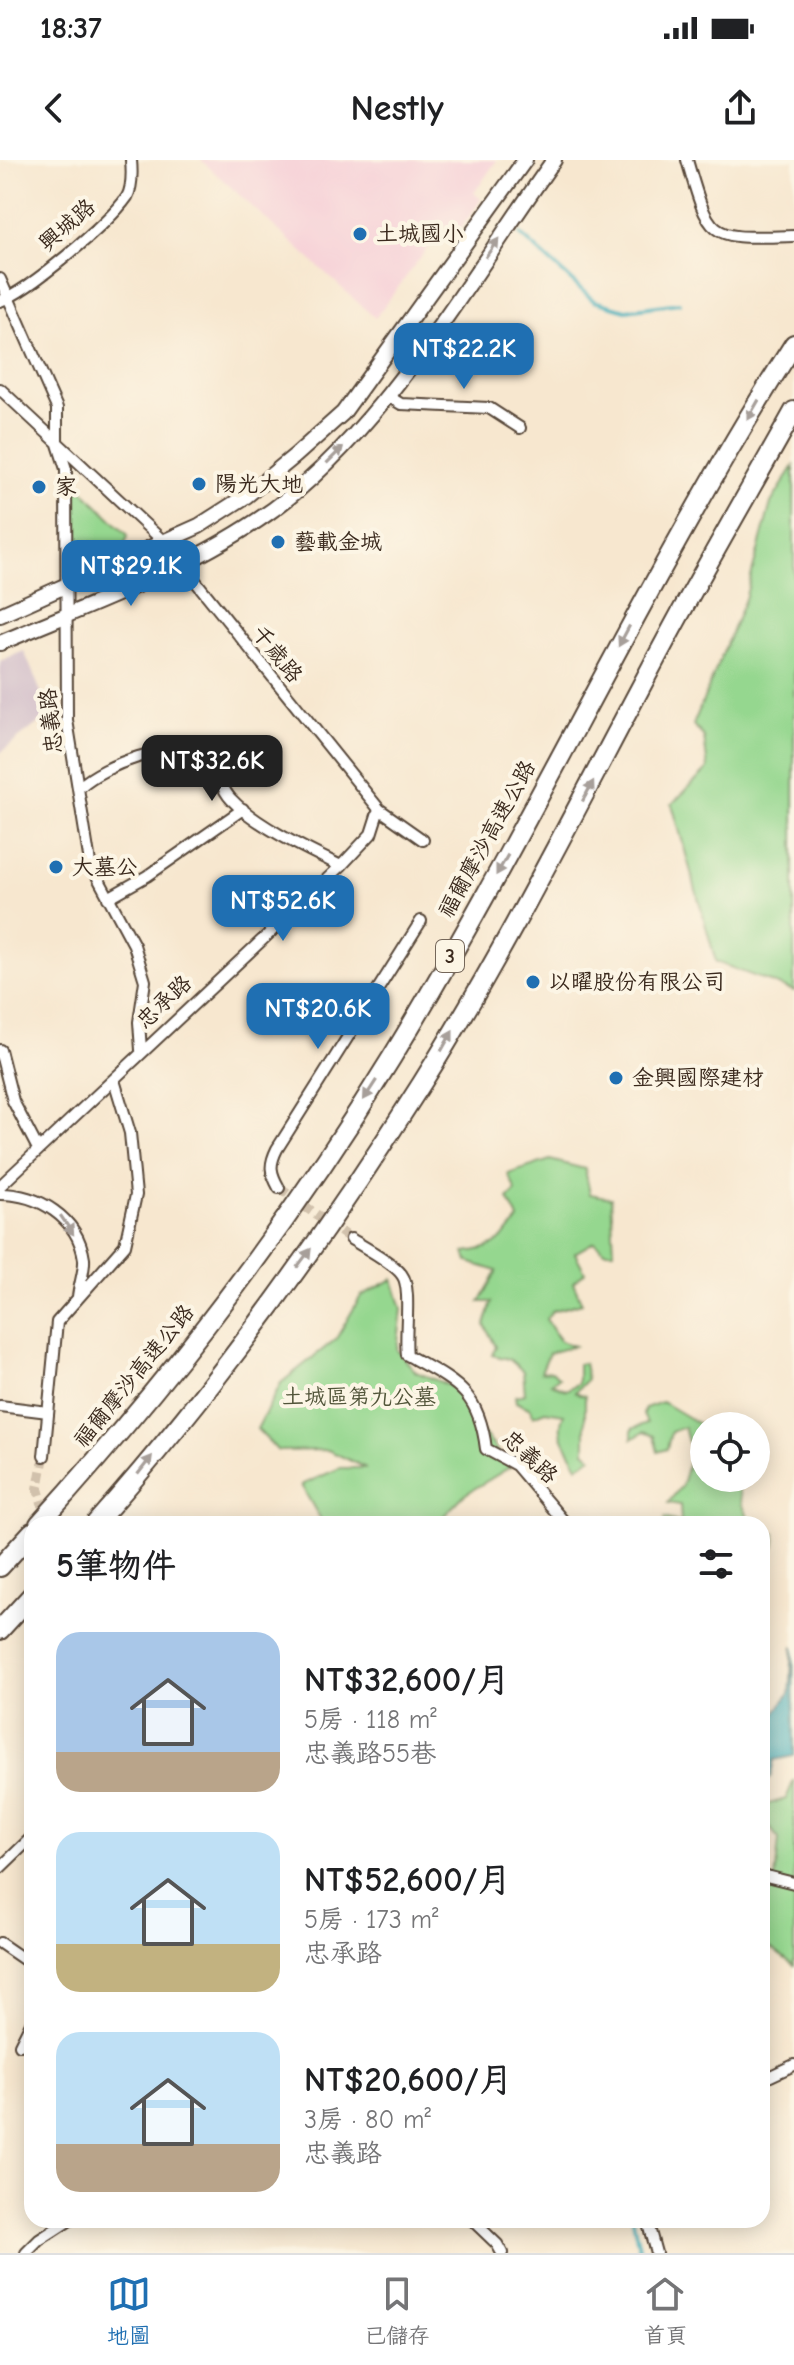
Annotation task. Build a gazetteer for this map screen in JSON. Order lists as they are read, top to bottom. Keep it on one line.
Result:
{"streets":{"highway":["福爾摩沙高速公路","3"],"street":["興城路","千歲路","忠義路","忠承路"]},"crossings":[["興城路","忠義路"],["千歲路","忠義路"],["千歲路","忠承路"],["忠義路","忠承路"]],"parks":["土城區第九公墓"],"places":["土城國小","陽光大地","家","藝載金城","大墓公","以曜股份有限公司","金興國際建材"],"page":{"status":"18:37","header":"Nestly","price":["NT$22.2K","NT$29.1K","NT$32.6K","NT$52.6K","NT$20.6K"],"heading":"5筆物件","list":[{"name":"NT$32,600/月","note":"5房 · 118 m² · 忠義路55巷"},{"name":"NT$52,600/月","note":"5房 · 173 m² · 忠承路"},{"name":"NT$20,600/月","note":"3房 · 80 m² · 忠義路"}],"tabs":["地圖","已儲存","首頁"]}}
